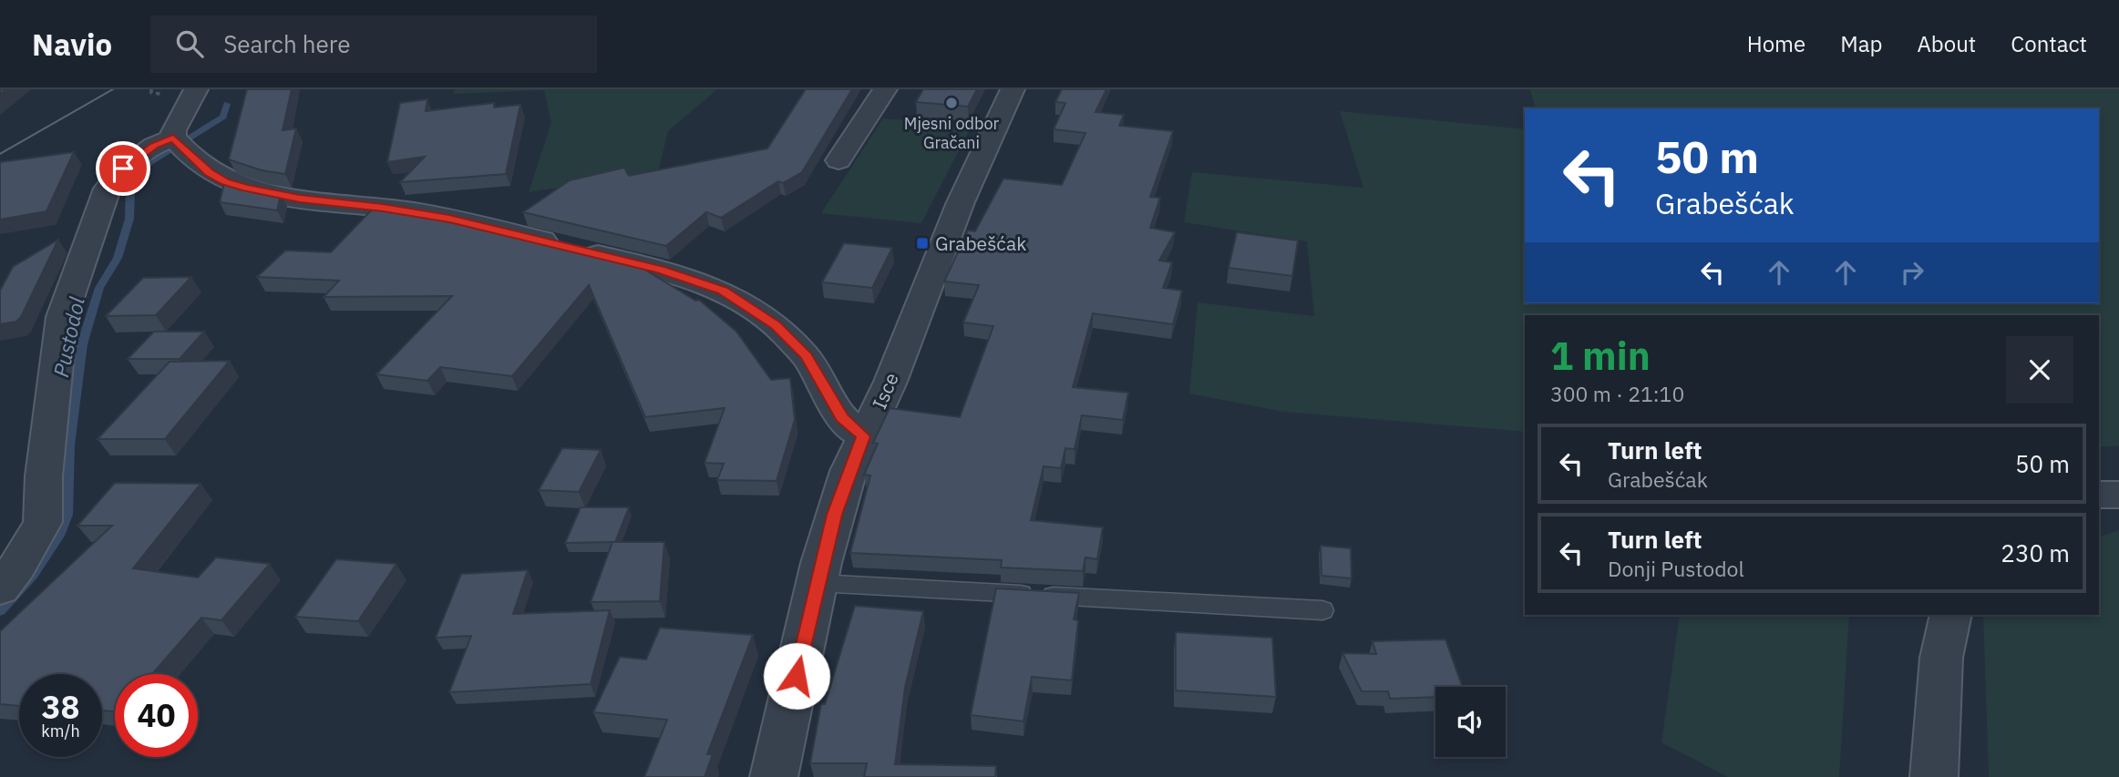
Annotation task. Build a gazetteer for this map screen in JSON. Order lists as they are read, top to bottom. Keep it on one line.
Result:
{"streets":{"street":["Isce"]},"water":["Pustodol"],"places":{"other":["Mjesni odbor Gračani"],"transit":["Grabešćak"]},"page":{"header":"Navio","search":"Search here","nav":["Home","Map","About","Contact"],"turn":["50 m","Grabešćak"],"heading":["1 min","300 m · 21:10"],"list":[{"name":"Turn left","note":"Grabešćak","value":"50 m"},{"name":"Turn left","note":"Donji Pustodol","value":"230 m"}],"speed":"38 km/h","limit":"40"}}
